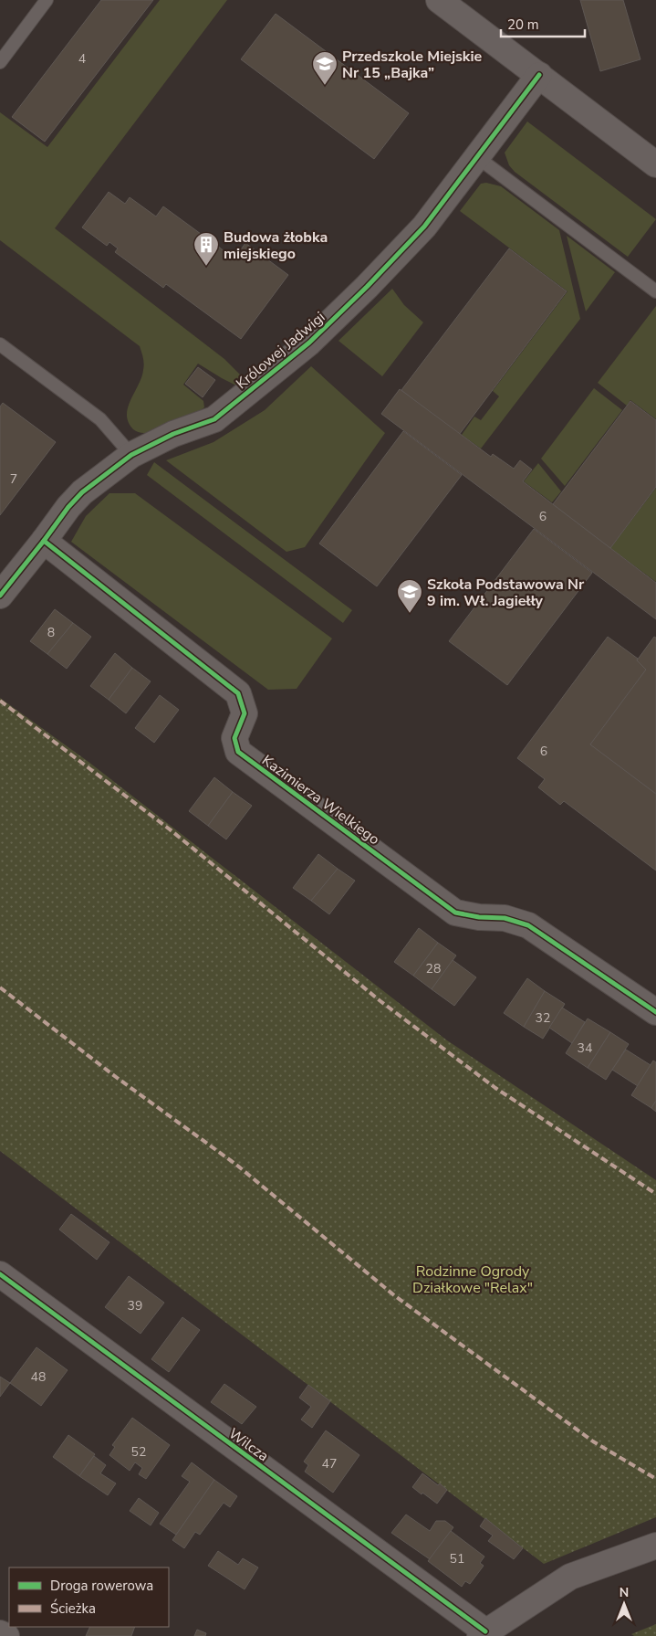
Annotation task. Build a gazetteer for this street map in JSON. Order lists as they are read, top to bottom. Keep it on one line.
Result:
{"streets":{"street":["Królowej Jadwigi","Kazimierza Wielkiego","Wilcza"]},"crossings":[["Królowej Jadwigi","Kazimierza Wielkiego"]],"parks":["Rodzinne Ogrody Działkowe \"Relax\""],"places":{"school or university":["Przedszkole Miejskie Nr 15 „Bajka”","Szkoła Podstawowa Nr 9 im. Wł. Jagiełły"],"building":["Budowa żłobka miejskiego"]},"house_numbers":["4","7","6","8","6","28","32","34","39","48","52","47","51"],"legend":["Droga rowerowa","Ścieżka"],"scale_bar":"20 m","north":"top"}
